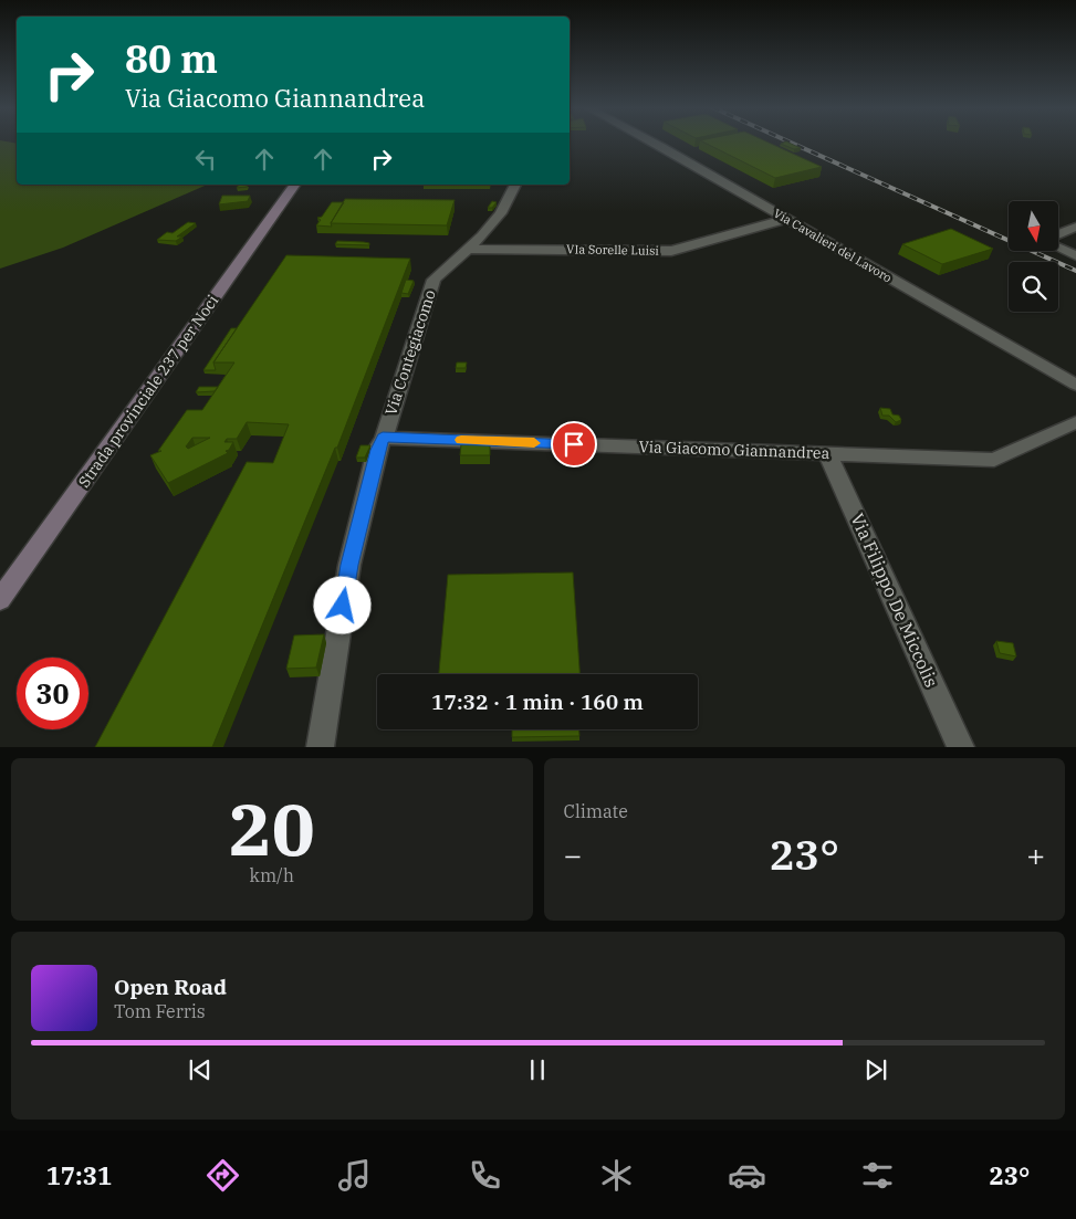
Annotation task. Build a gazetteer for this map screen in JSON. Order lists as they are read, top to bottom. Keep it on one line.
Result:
{"streets":{"main road":["Strada provinciale 237 per Noci"],"street":["Via Cavalieri del Lavoro","VIa Sorelle Luisi","Via Contegiacomo","Via Giacomo Giannandrea","Via Filippo De Miccolis"]},"crossings":[["Via Cavalieri del Lavoro","VIa Sorelle Luisi"],["VIa Sorelle Luisi","Via Contegiacomo"],["Via Contegiacomo","Via Giacomo Giannandrea"],["Via Giacomo Giannandrea","Via Filippo De Miccolis"]],"north":"bottom","page":{"turn":["80 m","Via Giacomo Giannandrea"],"limit":"30","trip":"17:32 · 1 min · 160 m","tile":[["20","km/h"],"Climate"],"heat":["−","23°","+"],"song":["Open Road","Tom Ferris"],"tabs":["17:31","23°"]}}
